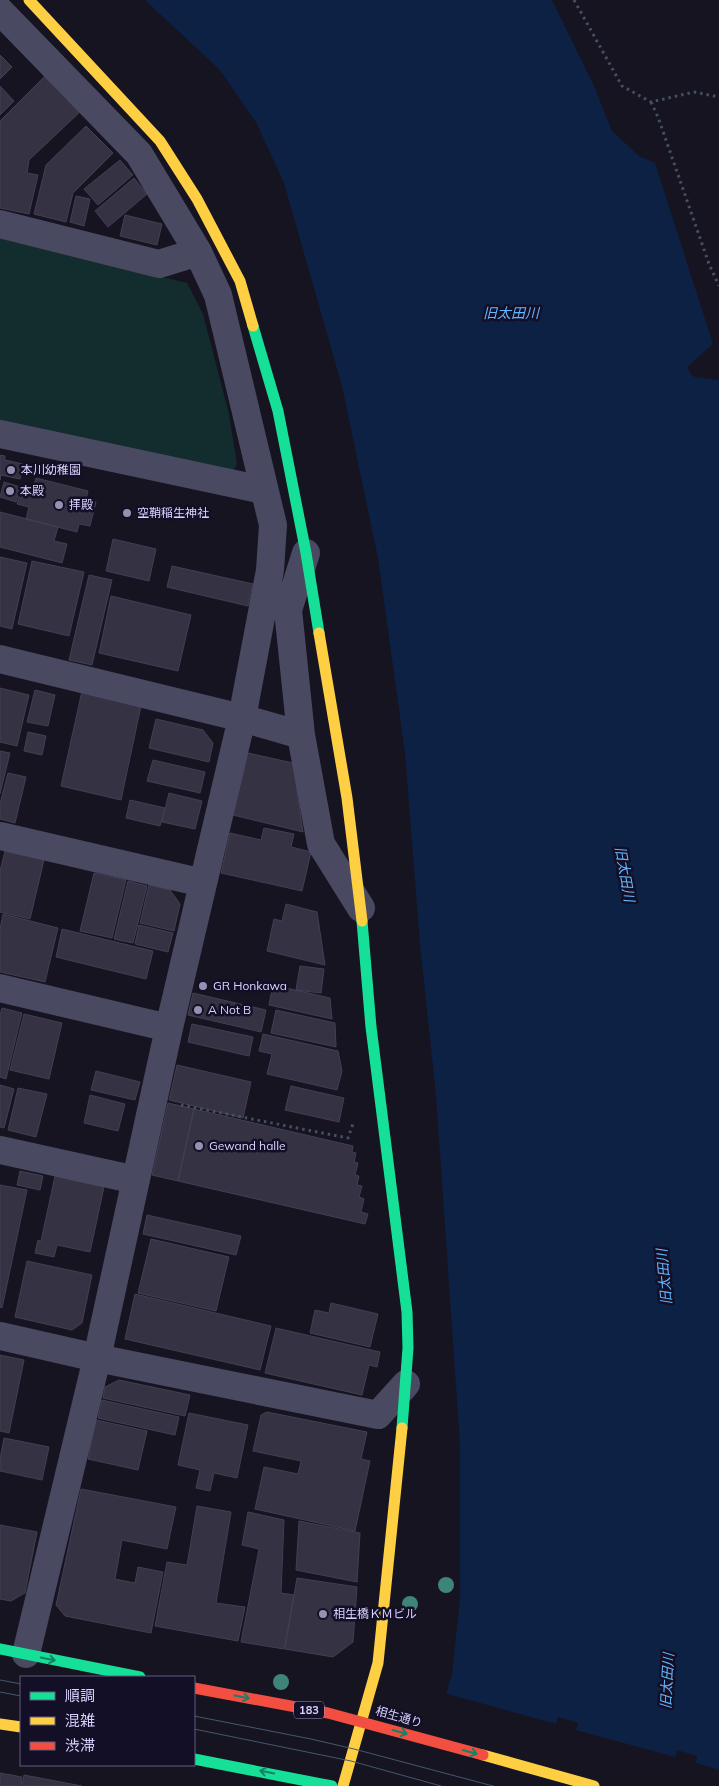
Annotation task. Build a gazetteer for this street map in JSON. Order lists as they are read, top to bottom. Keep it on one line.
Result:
{"streets":{"main road":["183","相生通り"]},"water":["旧太田川"],"places":["本川幼稚園","本殿","拝殿","空鞘稲生神社","GR Honkawa","A Not B","Gewand halle","相生橋ＫＭビル"],"legend":["順調","混雑","渋滞"]}
